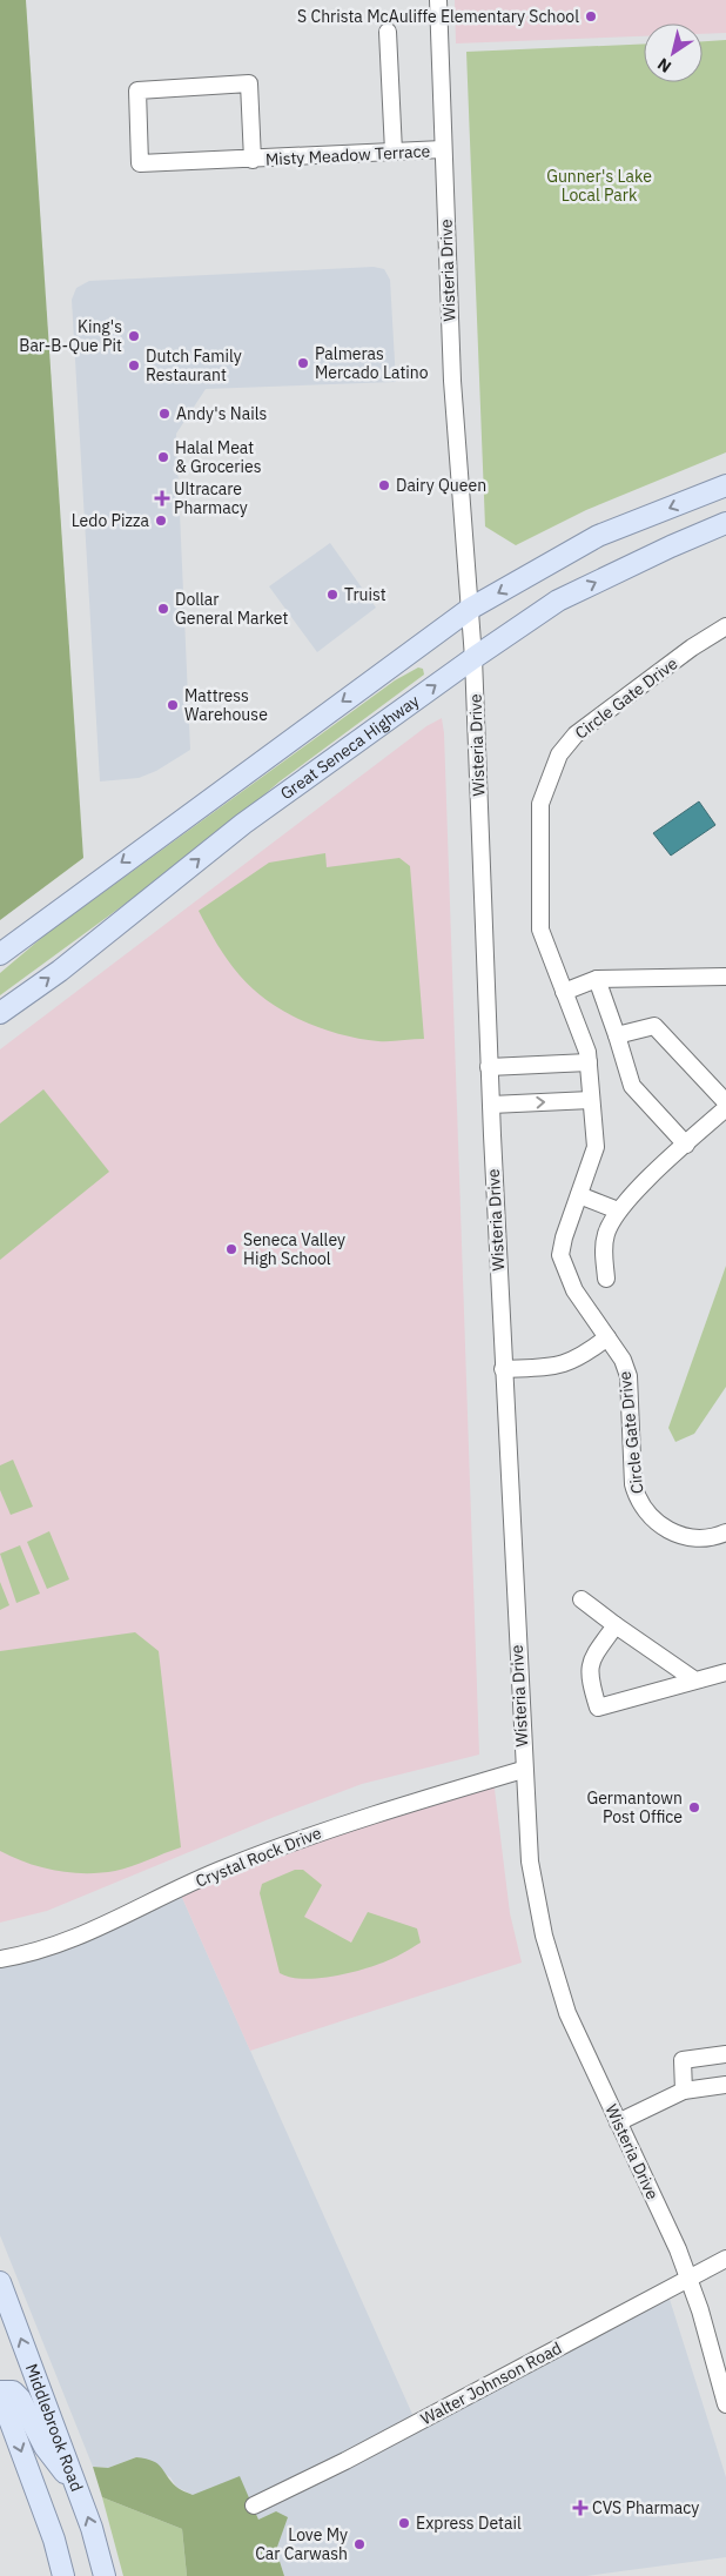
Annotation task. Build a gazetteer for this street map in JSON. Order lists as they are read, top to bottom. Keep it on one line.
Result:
{"streets":{"main road":["Great Seneca Highway","Middlebrook Road"],"street":["Misty Meadow Terrace","Wisteria Drive","Circle Gate Drive","Crystal Rock Drive","Walter Johnson Road"]},"crossings":[["Misty Meadow Terrace","Wisteria Drive"],["Wisteria Drive","Great Seneca Highway"],["Wisteria Drive","Crystal Rock Drive"],["Wisteria Drive","Walter Johnson Road"]],"parks":["Gunner's Lake Local Park"],"places":{"other":["S Christa McAuliffe Elementary School","King's Bar-B-Que Pit","Palmeras Mercado Latino","Dutch Family Restaurant","Andy's Nails","Halal Meat & Groceries","Dairy Queen","Ledo Pizza","Truist","Dollar General Market","Mattress Warehouse","Seneca Valley High School","Germantown Post Office","Express Detail","Love My Car Carwash"],"health":["Ultracare Pharmacy","CVS Pharmacy"]},"north":"bottom left"}
